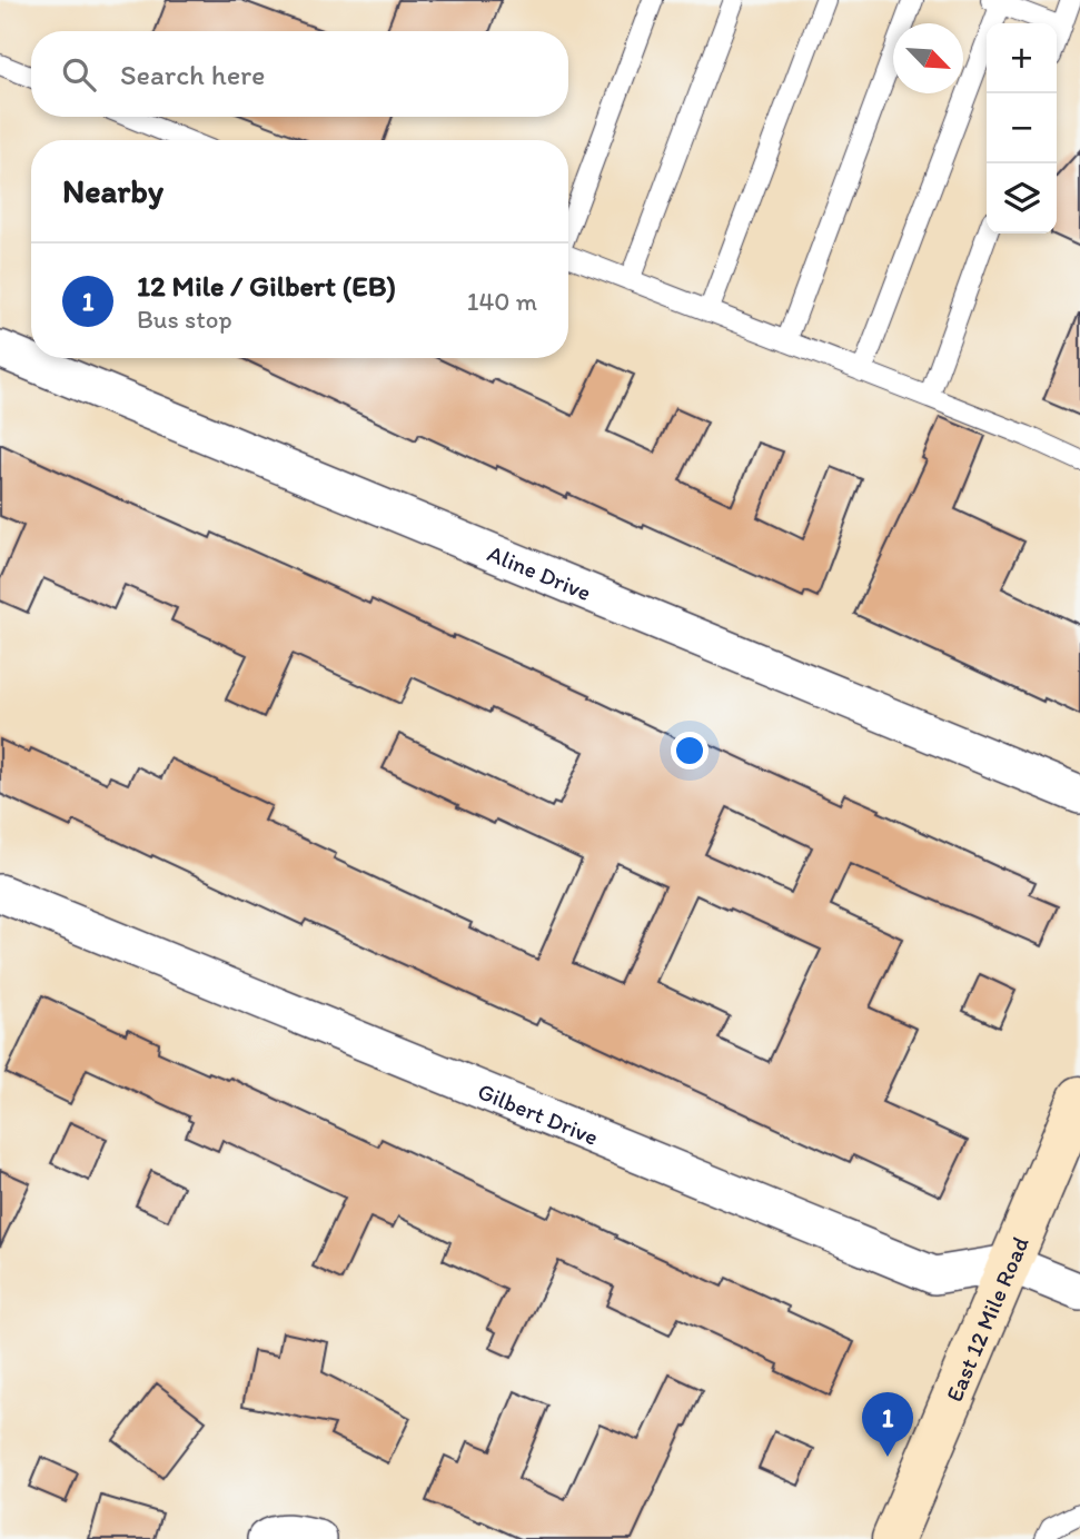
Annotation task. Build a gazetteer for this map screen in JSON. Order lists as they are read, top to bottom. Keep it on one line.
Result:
{"streets":{"main road":["East 12 Mile Road"],"street":["Aline Drive","Gilbert Drive"]},"crossings":[["Gilbert Drive","East 12 Mile Road"]],"north":"bottom right","page":{"map_buttons":["+","−"],"search":"Search here","heading":"Nearby","list":[{"mark":"1","name":"12 Mile / Gilbert (EB)","note":"Bus stop","value":"140 m"}],"pins":"1"}}
